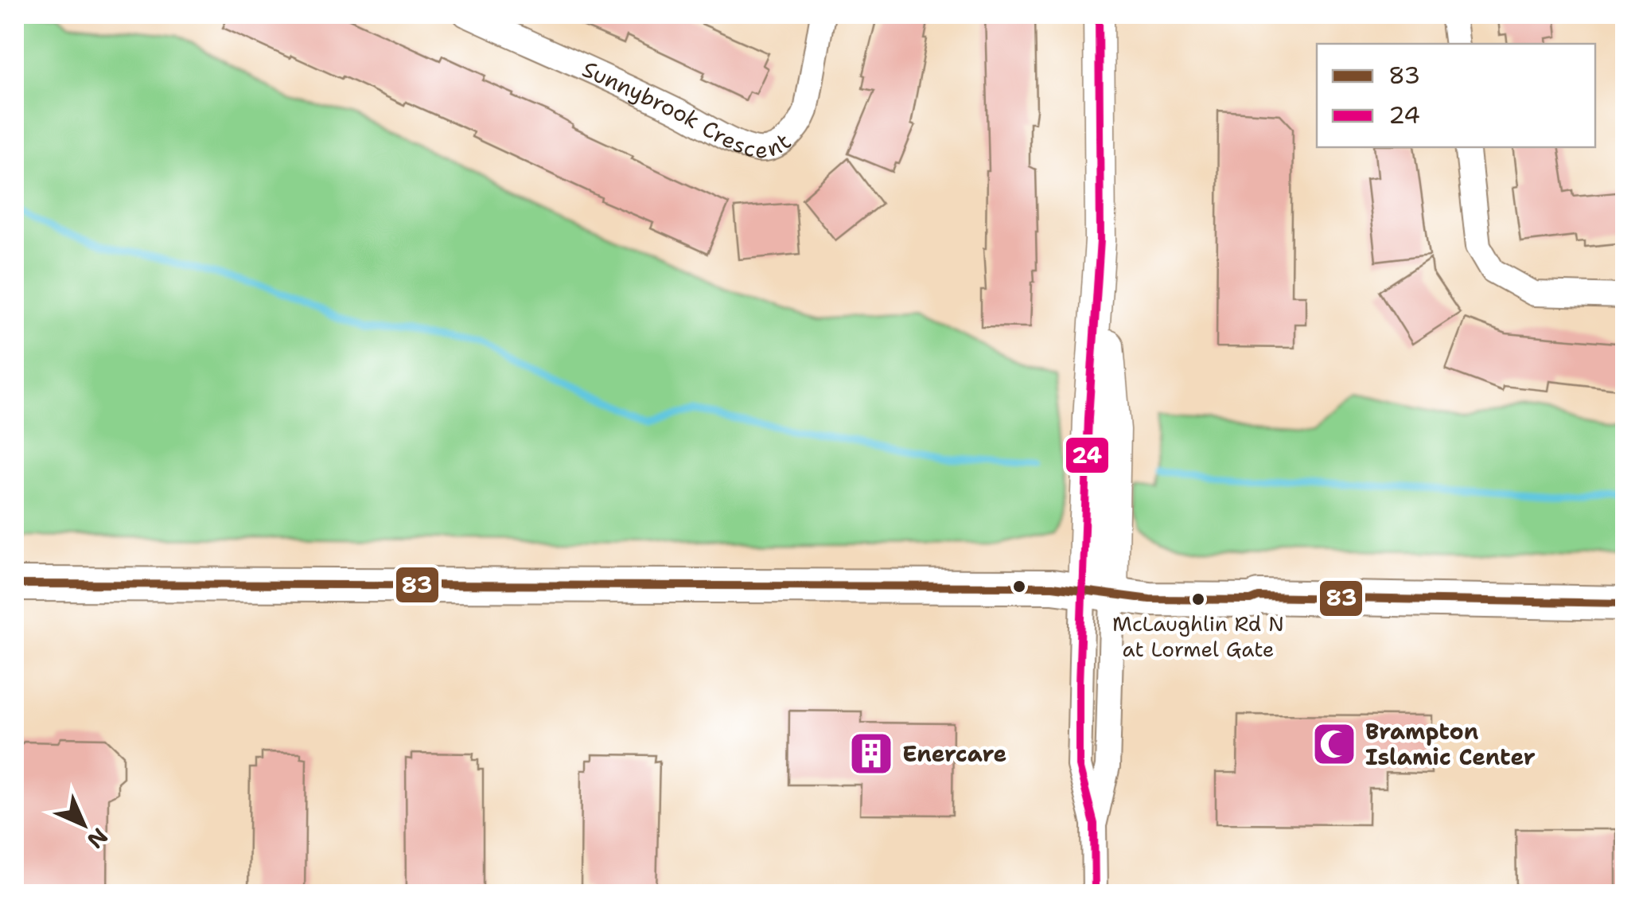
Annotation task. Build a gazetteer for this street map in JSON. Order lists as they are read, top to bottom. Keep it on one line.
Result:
{"streets":{"street":["Sunnybrook Crescent"]},"places":{"other":["McLaughlin Rd N at Lormel Gate"],"mosque":["Brampton Islamic Center"],"building":["Enercare"]},"lines":["transit line 24","transit line 83"],"legend":["83","24"],"north":"bottom right"}
